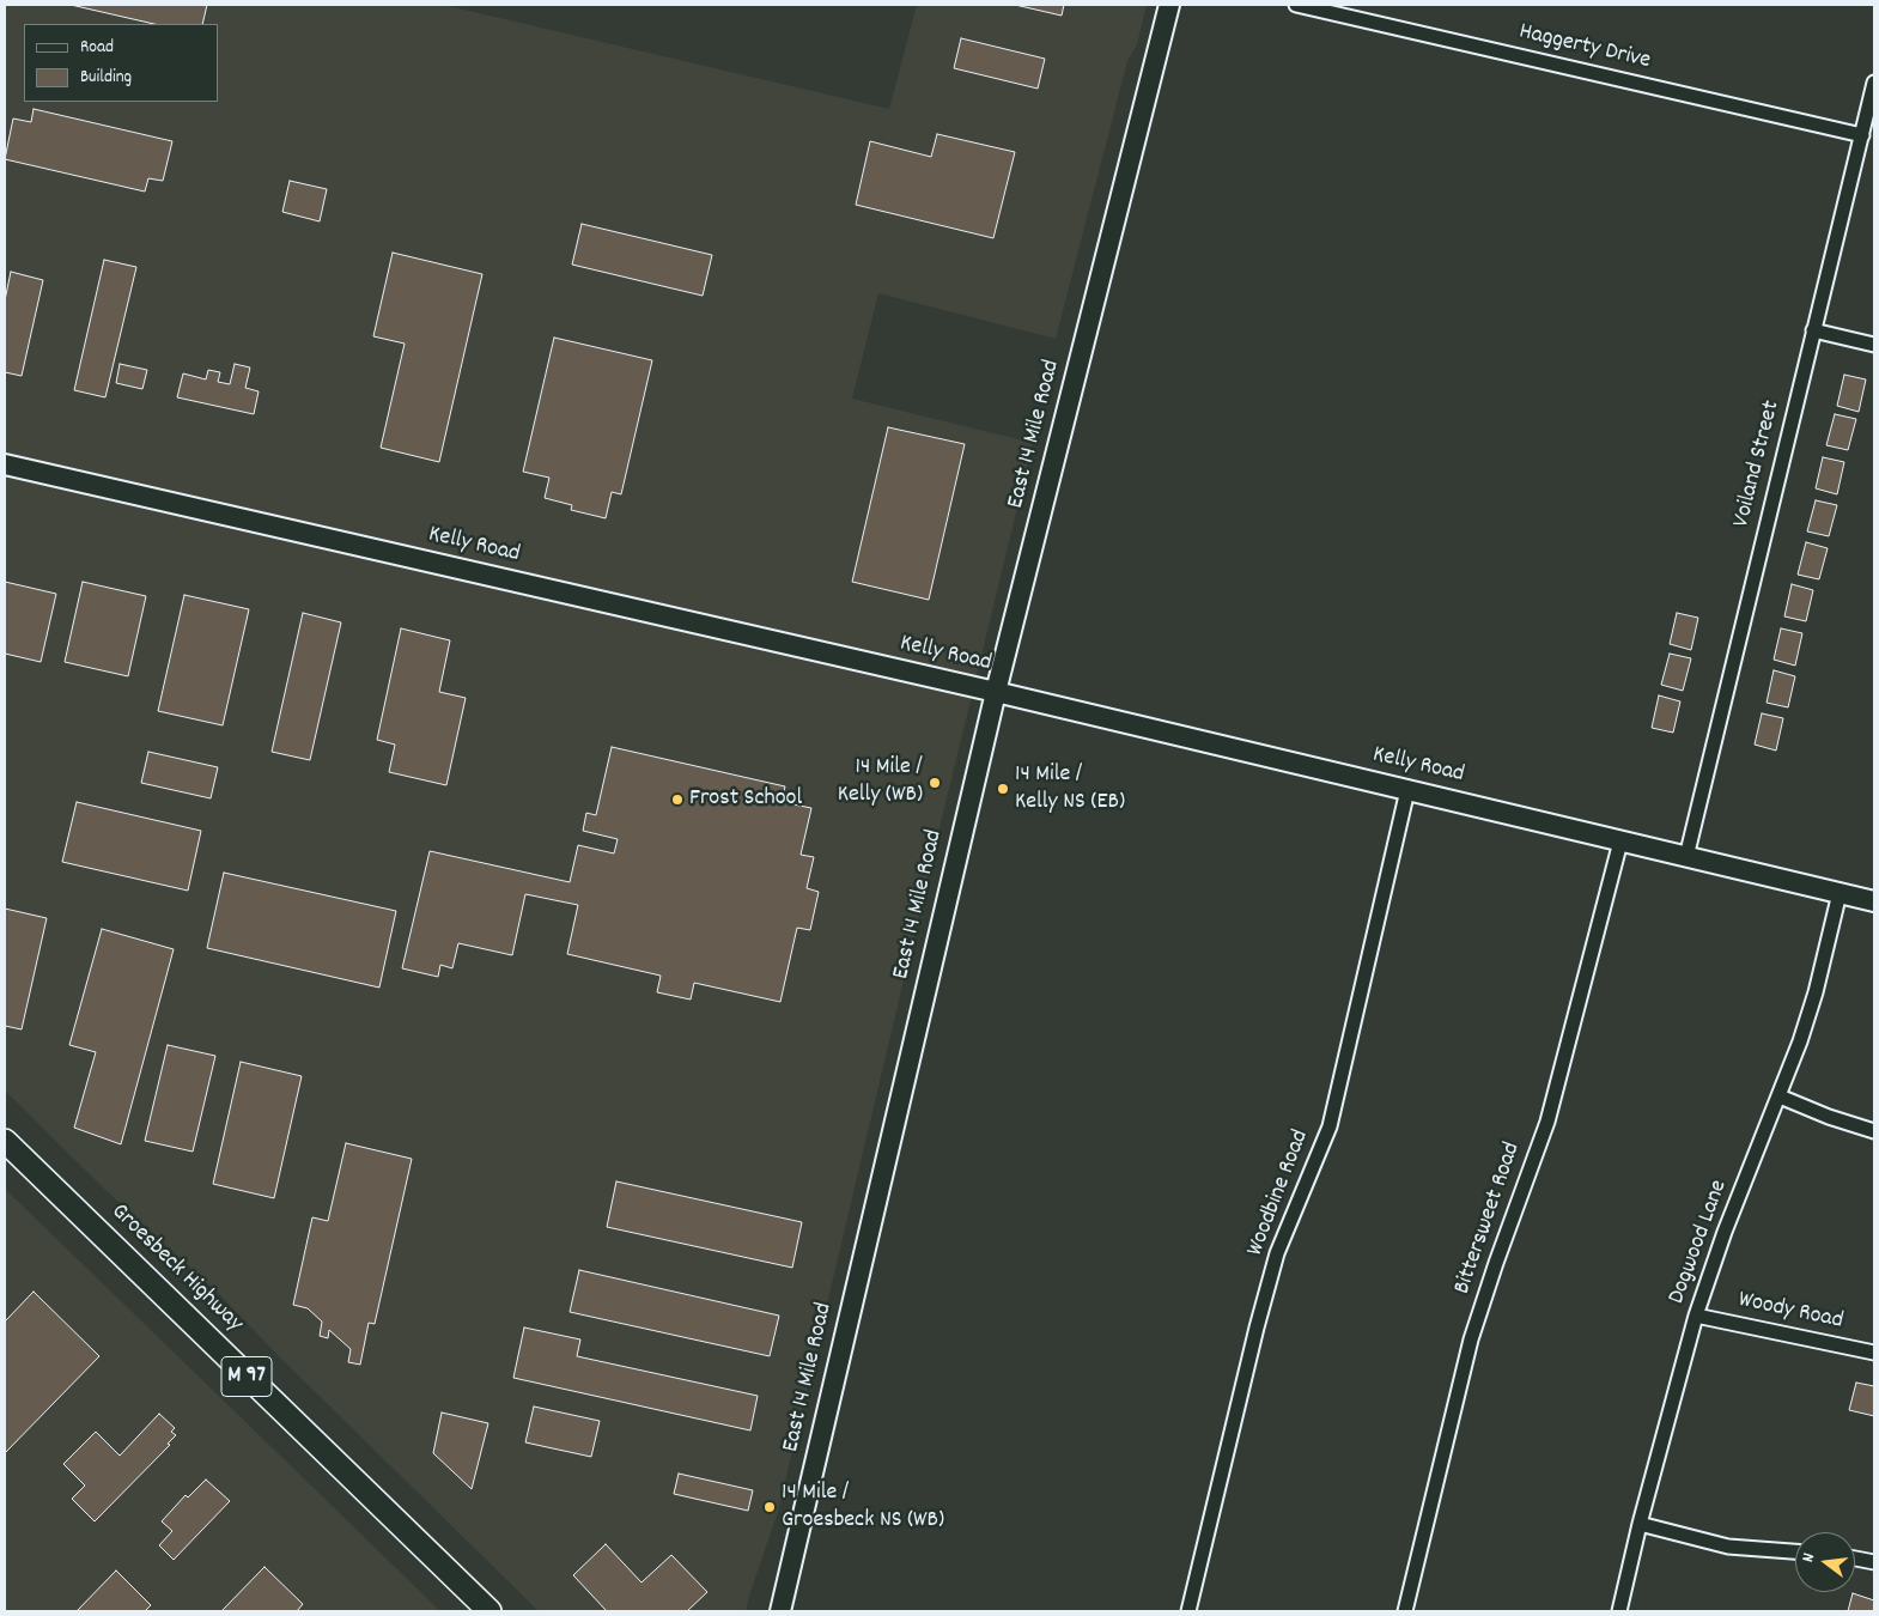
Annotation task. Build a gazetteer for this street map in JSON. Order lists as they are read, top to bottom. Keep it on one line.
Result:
{"streets":{"main road":["Groesbeck Highway","M 97"],"street":["Haggerty Drive","East 14 Mile Road","Voiland Street","Kelly Road","Woodbine Road","Bittersweet Road","Dogwood Lane","Woody Road"]},"crossings":[["Haggerty Drive","Voiland Street"],["East 14 Mile Road","Kelly Road"],["Voiland Street","Kelly Road"],["Kelly Road","Woodbine Road"],["Kelly Road","Bittersweet Road"],["Kelly Road","Dogwood Lane"],["Dogwood Lane","Woody Road"]],"places":["14 Mile / Kelly (WB)","14 Mile / Kelly NS (EB)","Frost School","14 Mile / Groesbeck NS (WB)"],"legend":["Road","Building"],"north":"left"}
